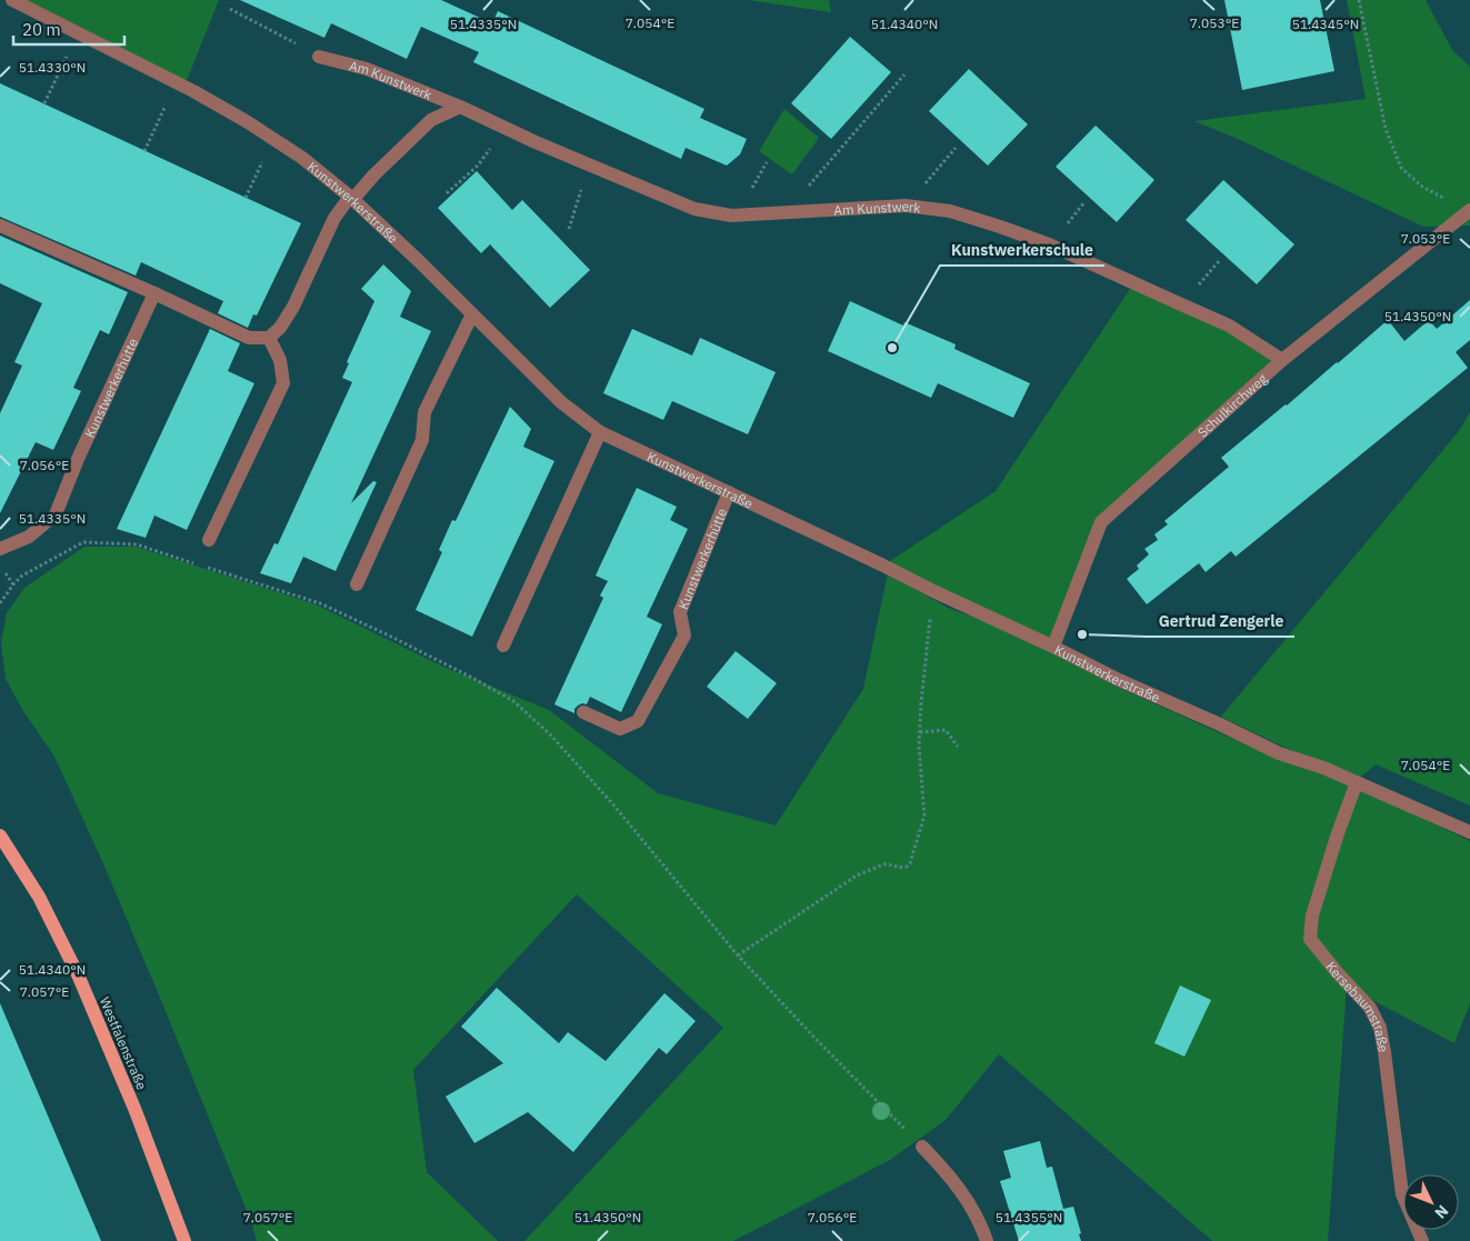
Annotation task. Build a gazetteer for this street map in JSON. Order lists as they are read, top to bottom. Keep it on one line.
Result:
{"streets":{"main road":["Westfalenstraße"],"street":["Am Kunstwerk","Kunstwerkerstraße","Kunstwerkerhütte","Schulkirchweg","Kersebaumstraße"]},"crossings":[["Am Kunstwerk","Kunstwerkerstraße"],["Am Kunstwerk","Schulkirchweg"],["Kunstwerkerstraße","Kunstwerkerhütte"],["Kunstwerkerstraße","Schulkirchweg"],["Kunstwerkerstraße","Kersebaumstraße"]],"places":["Kunstwerkerschule","Gertrud Zengerle"],"scale_bar":"20 m","north":"bottom right","coordinates":["7.054°E","7.053°E","51.4340°N","51.4335°N","51.4345°N","51.4330°N","51.4350°N","7.056°E","7.057°E","51.4355°N"]}
